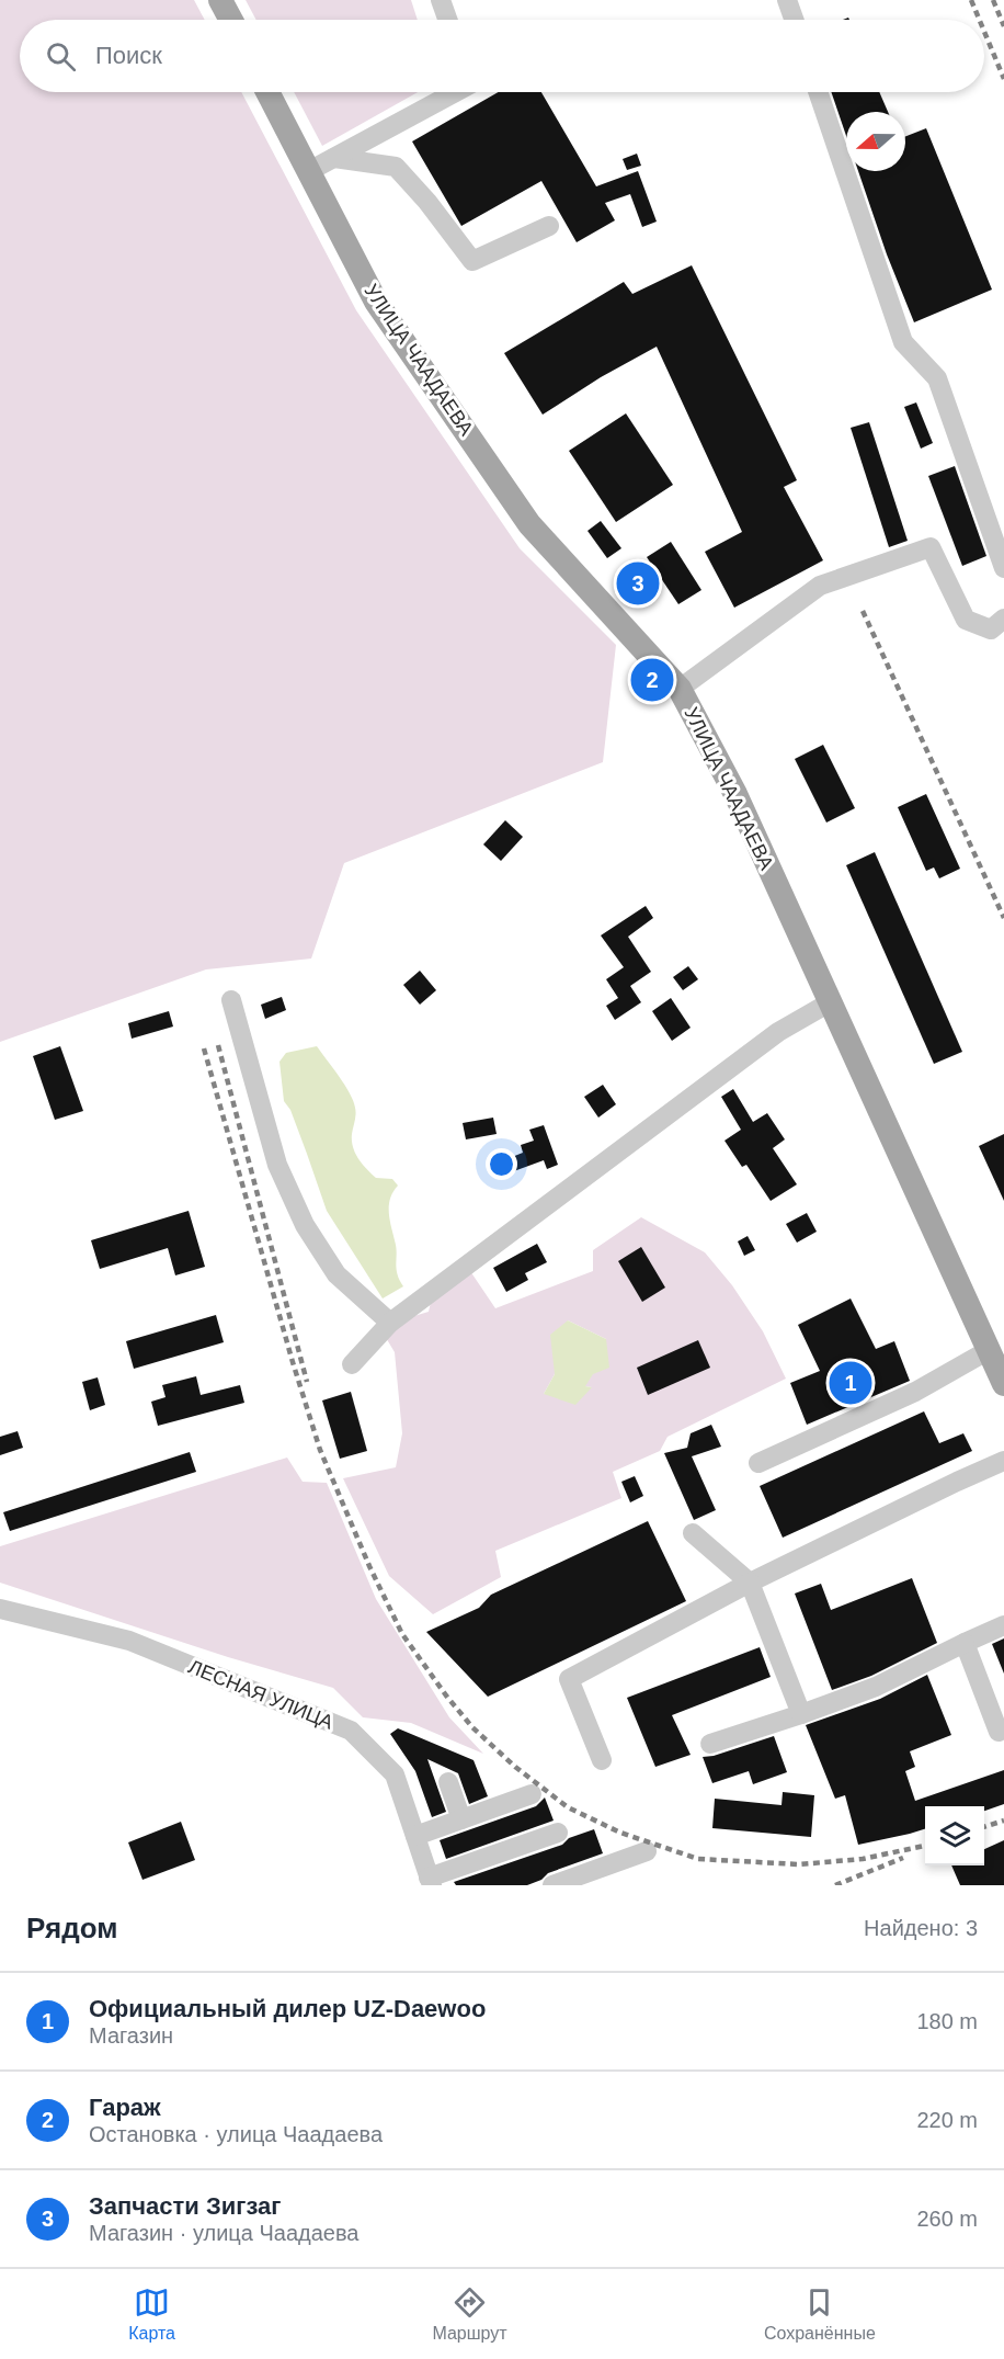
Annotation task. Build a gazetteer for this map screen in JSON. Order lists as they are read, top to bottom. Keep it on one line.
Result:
{"streets":{"main road":["УЛИЦА ЧААДАЕВА"],"street":["ЛЕСНАЯ УЛИЦА"]},"north":"left","page":{"search":"Поиск","pins":["3","2","1"],"heading":["Рядом","Найдено: 3"],"list":[{"mark":"1","name":"Официальный дилер UZ-Daewoo","note":"Магазин","value":"180 m"},{"mark":"2","name":"Гараж","note":"Остановка · улица Чаадаева","value":"220 m"},{"mark":"3","name":"Запчасти Зигзаг","note":"Магазин · улица Чаадаева","value":"260 m"}],"nav":["Карта","Маршрут","Сохранённые"]}}
